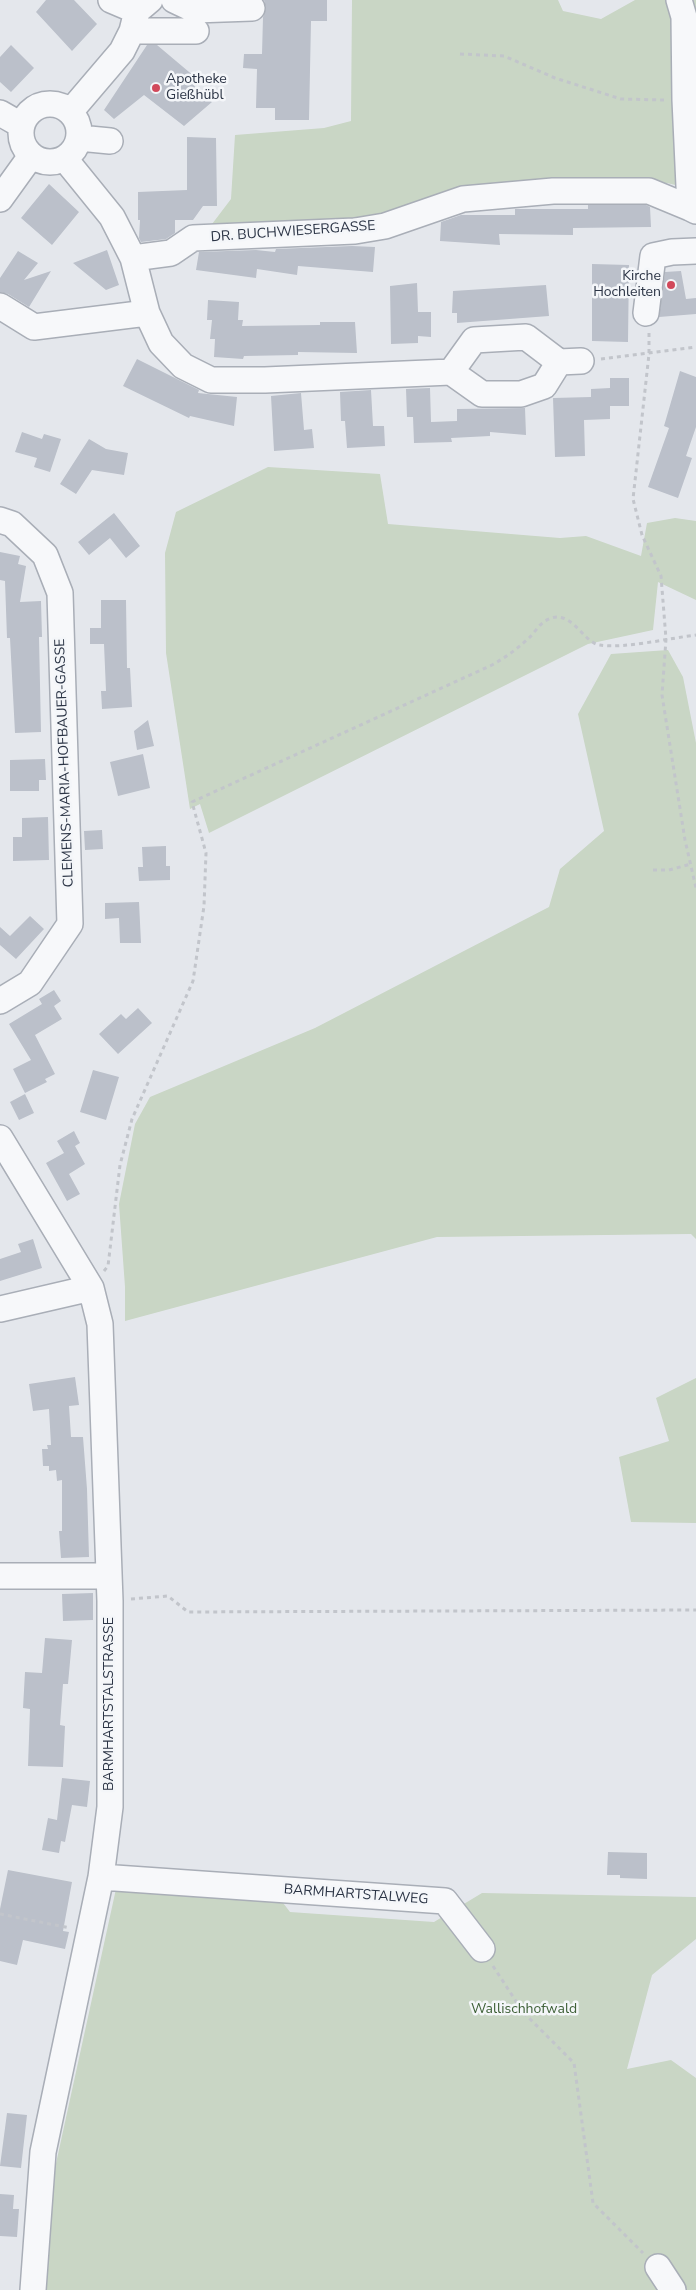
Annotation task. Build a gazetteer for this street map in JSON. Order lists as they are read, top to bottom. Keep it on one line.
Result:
{"streets":{"street":["DR. BUCHWIESERGASSE","CLEMENS-MARIA-HOFBAUER-GASSE","BARMHARTSTALSTRASSE","BARMHARTSTALWEG"]},"crossings":[["BARMHARTSTALSTRASSE","BARMHARTSTALWEG"]],"parks":["Wallischhofwald"],"places":["Apotheke Gießhübl","Kirche Hochleiten"]}
